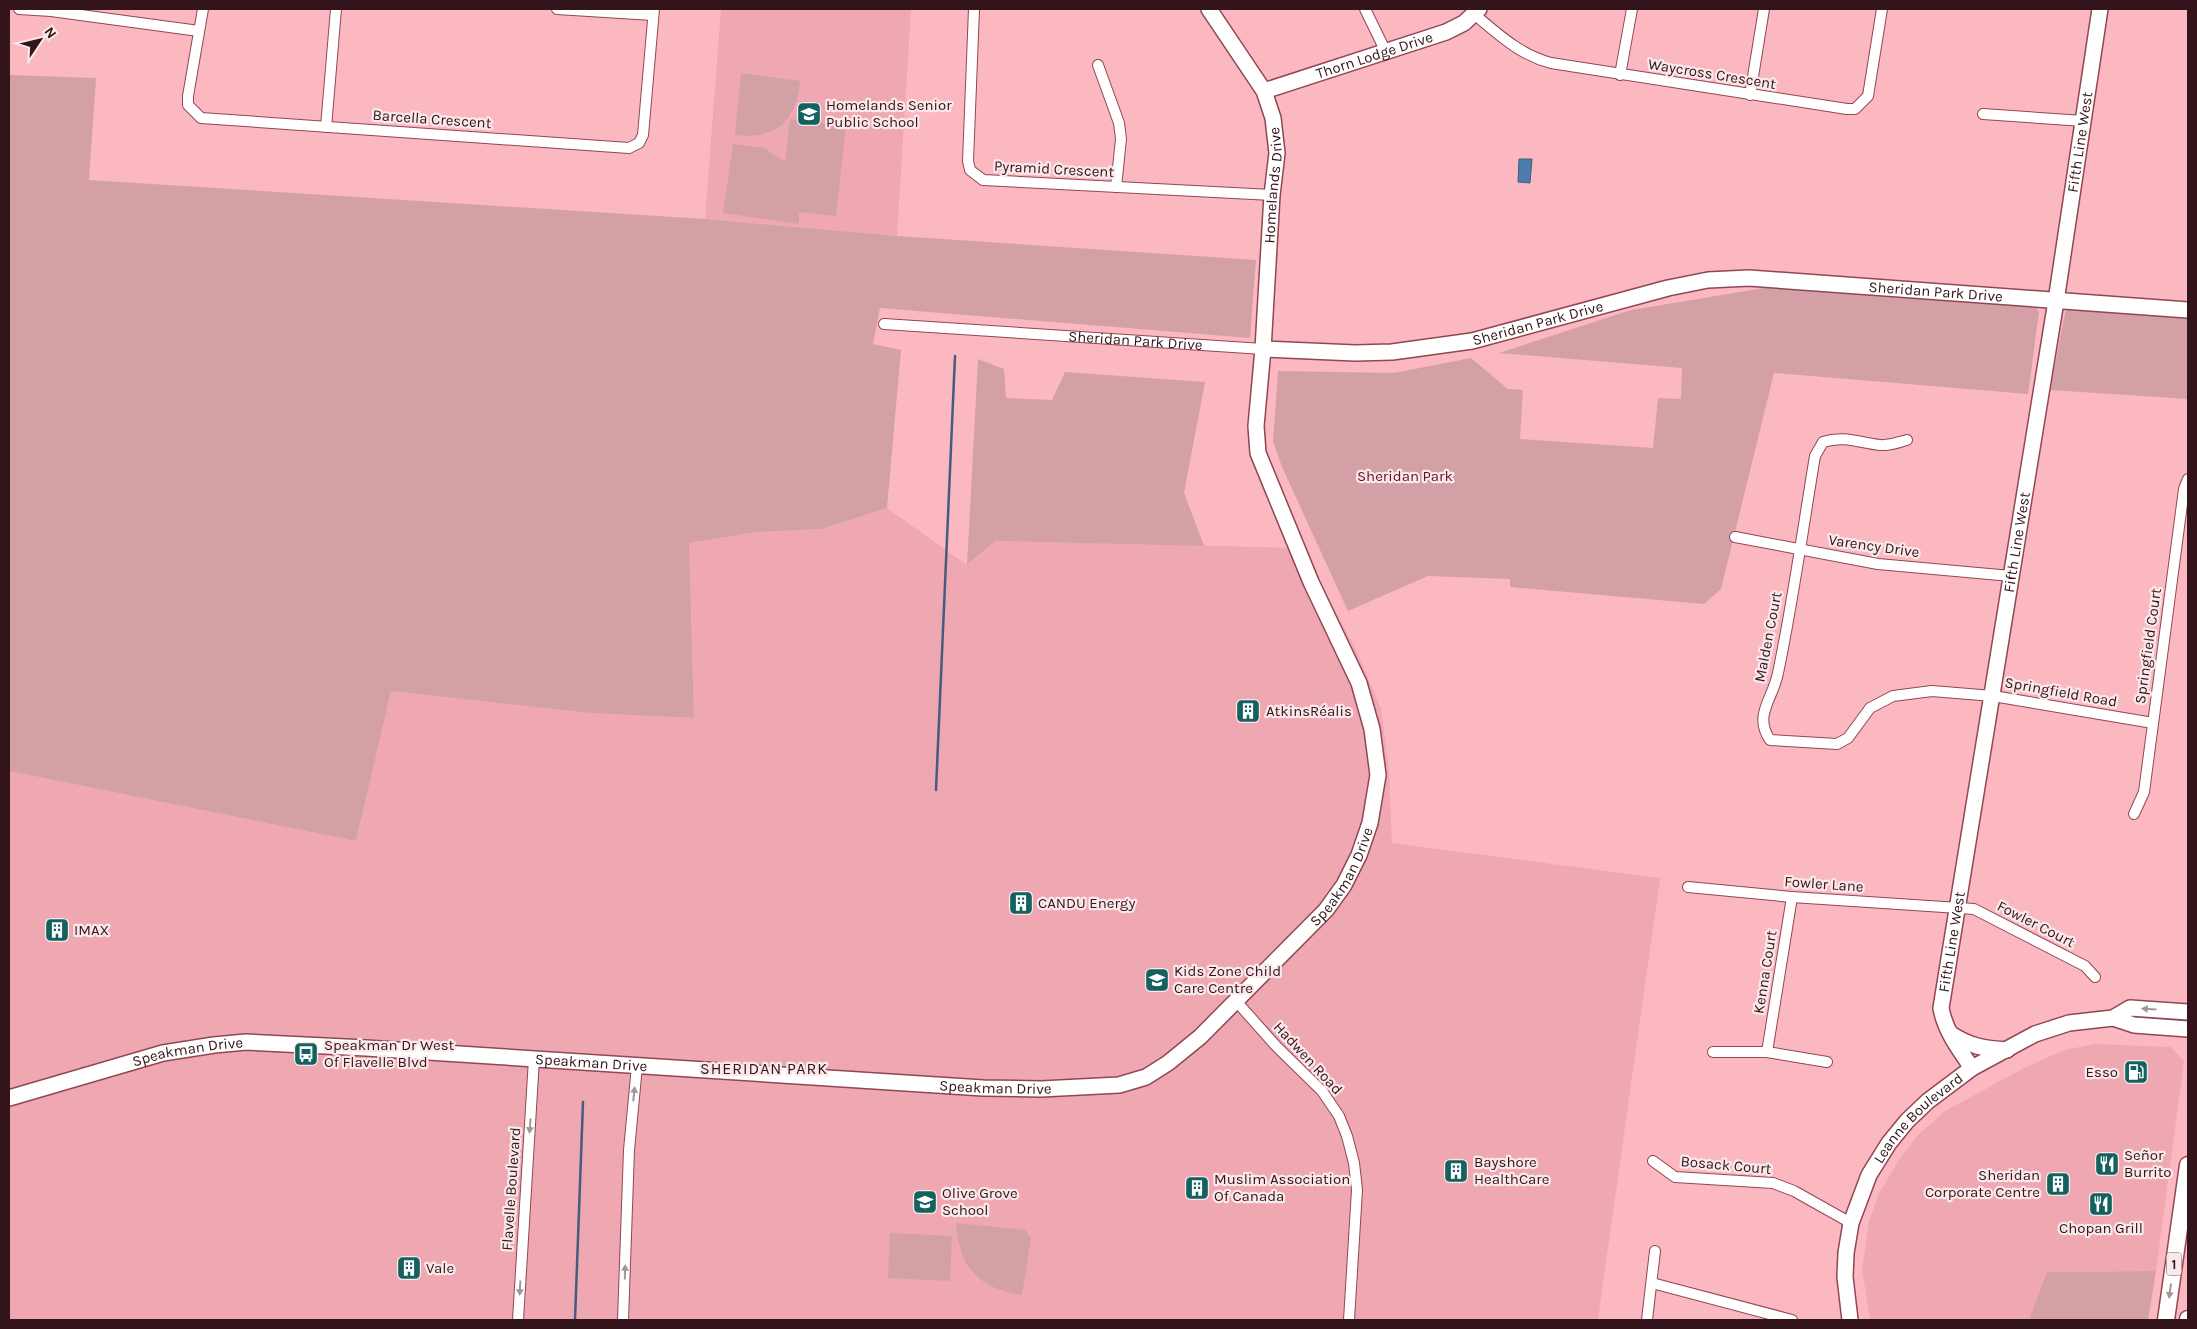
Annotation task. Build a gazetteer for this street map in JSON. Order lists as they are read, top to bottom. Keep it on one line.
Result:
{"streets":{"main road":["1"],"street":["Thorn Lodge Drive","Waycross Crescent","Barcella Crescent","Fifth Line West","Pyramid Crescent","Homelands Drive","Sheridan Park Drive","Varency Drive","Malden Court","Springfield Court","Springfield Road","Speakman Drive","Fowler Lane","Fowler Court","Kenna Court","Hadwen Road","Leanne Boulevard","Bosack Court","Flavelle Boulevard"]},"crossings":[["Thorn Lodge Drive","Waycross Crescent"],["Thorn Lodge Drive","Homelands Drive"],["Fifth Line West","Sheridan Park Drive"],["Fifth Line West","Varency Drive"],["Fifth Line West","Malden Court"],["Fifth Line West","Springfield Road"],["Fifth Line West","Fowler Lane"],["Fifth Line West","Fowler Court"],["Fifth Line West","Leanne Boulevard"],["Pyramid Crescent","Homelands Drive"],["Homelands Drive","Sheridan Park Drive"],["Homelands Drive","Speakman Drive"],["Sheridan Park Drive","Speakman Drive"],["Varency Drive","Malden Court"],["Malden Court","Springfield Road"],["Springfield Court","Springfield Road"],["Speakman Drive","Hadwen Road"],["Speakman Drive","Flavelle Boulevard"],["Fowler Lane","Fowler Court"],["Fowler Lane","Kenna Court"],["Leanne Boulevard","Bosack Court"]],"one_way":["Flavelle Boulevard"],"districts":["SHERIDAN PARK"],"parks":["Sheridan Park"],"places":{"school or university":["Homelands Senior Public School","Kids Zone Child Care Centre","Olive Grove School"],"building":["AtkinsRéalis","CANDU Energy","IMAX","Bayshore HealthCare","Sheridan Corporate Centre","Muslim Association Of Canada","Vale"],"bus stop":["Speakman Dr West Of Flavelle Blvd"],"fuel station":["Esso"],"restaurant":["Señor Burrito","Chopan Grill"]},"north":"top right"}
